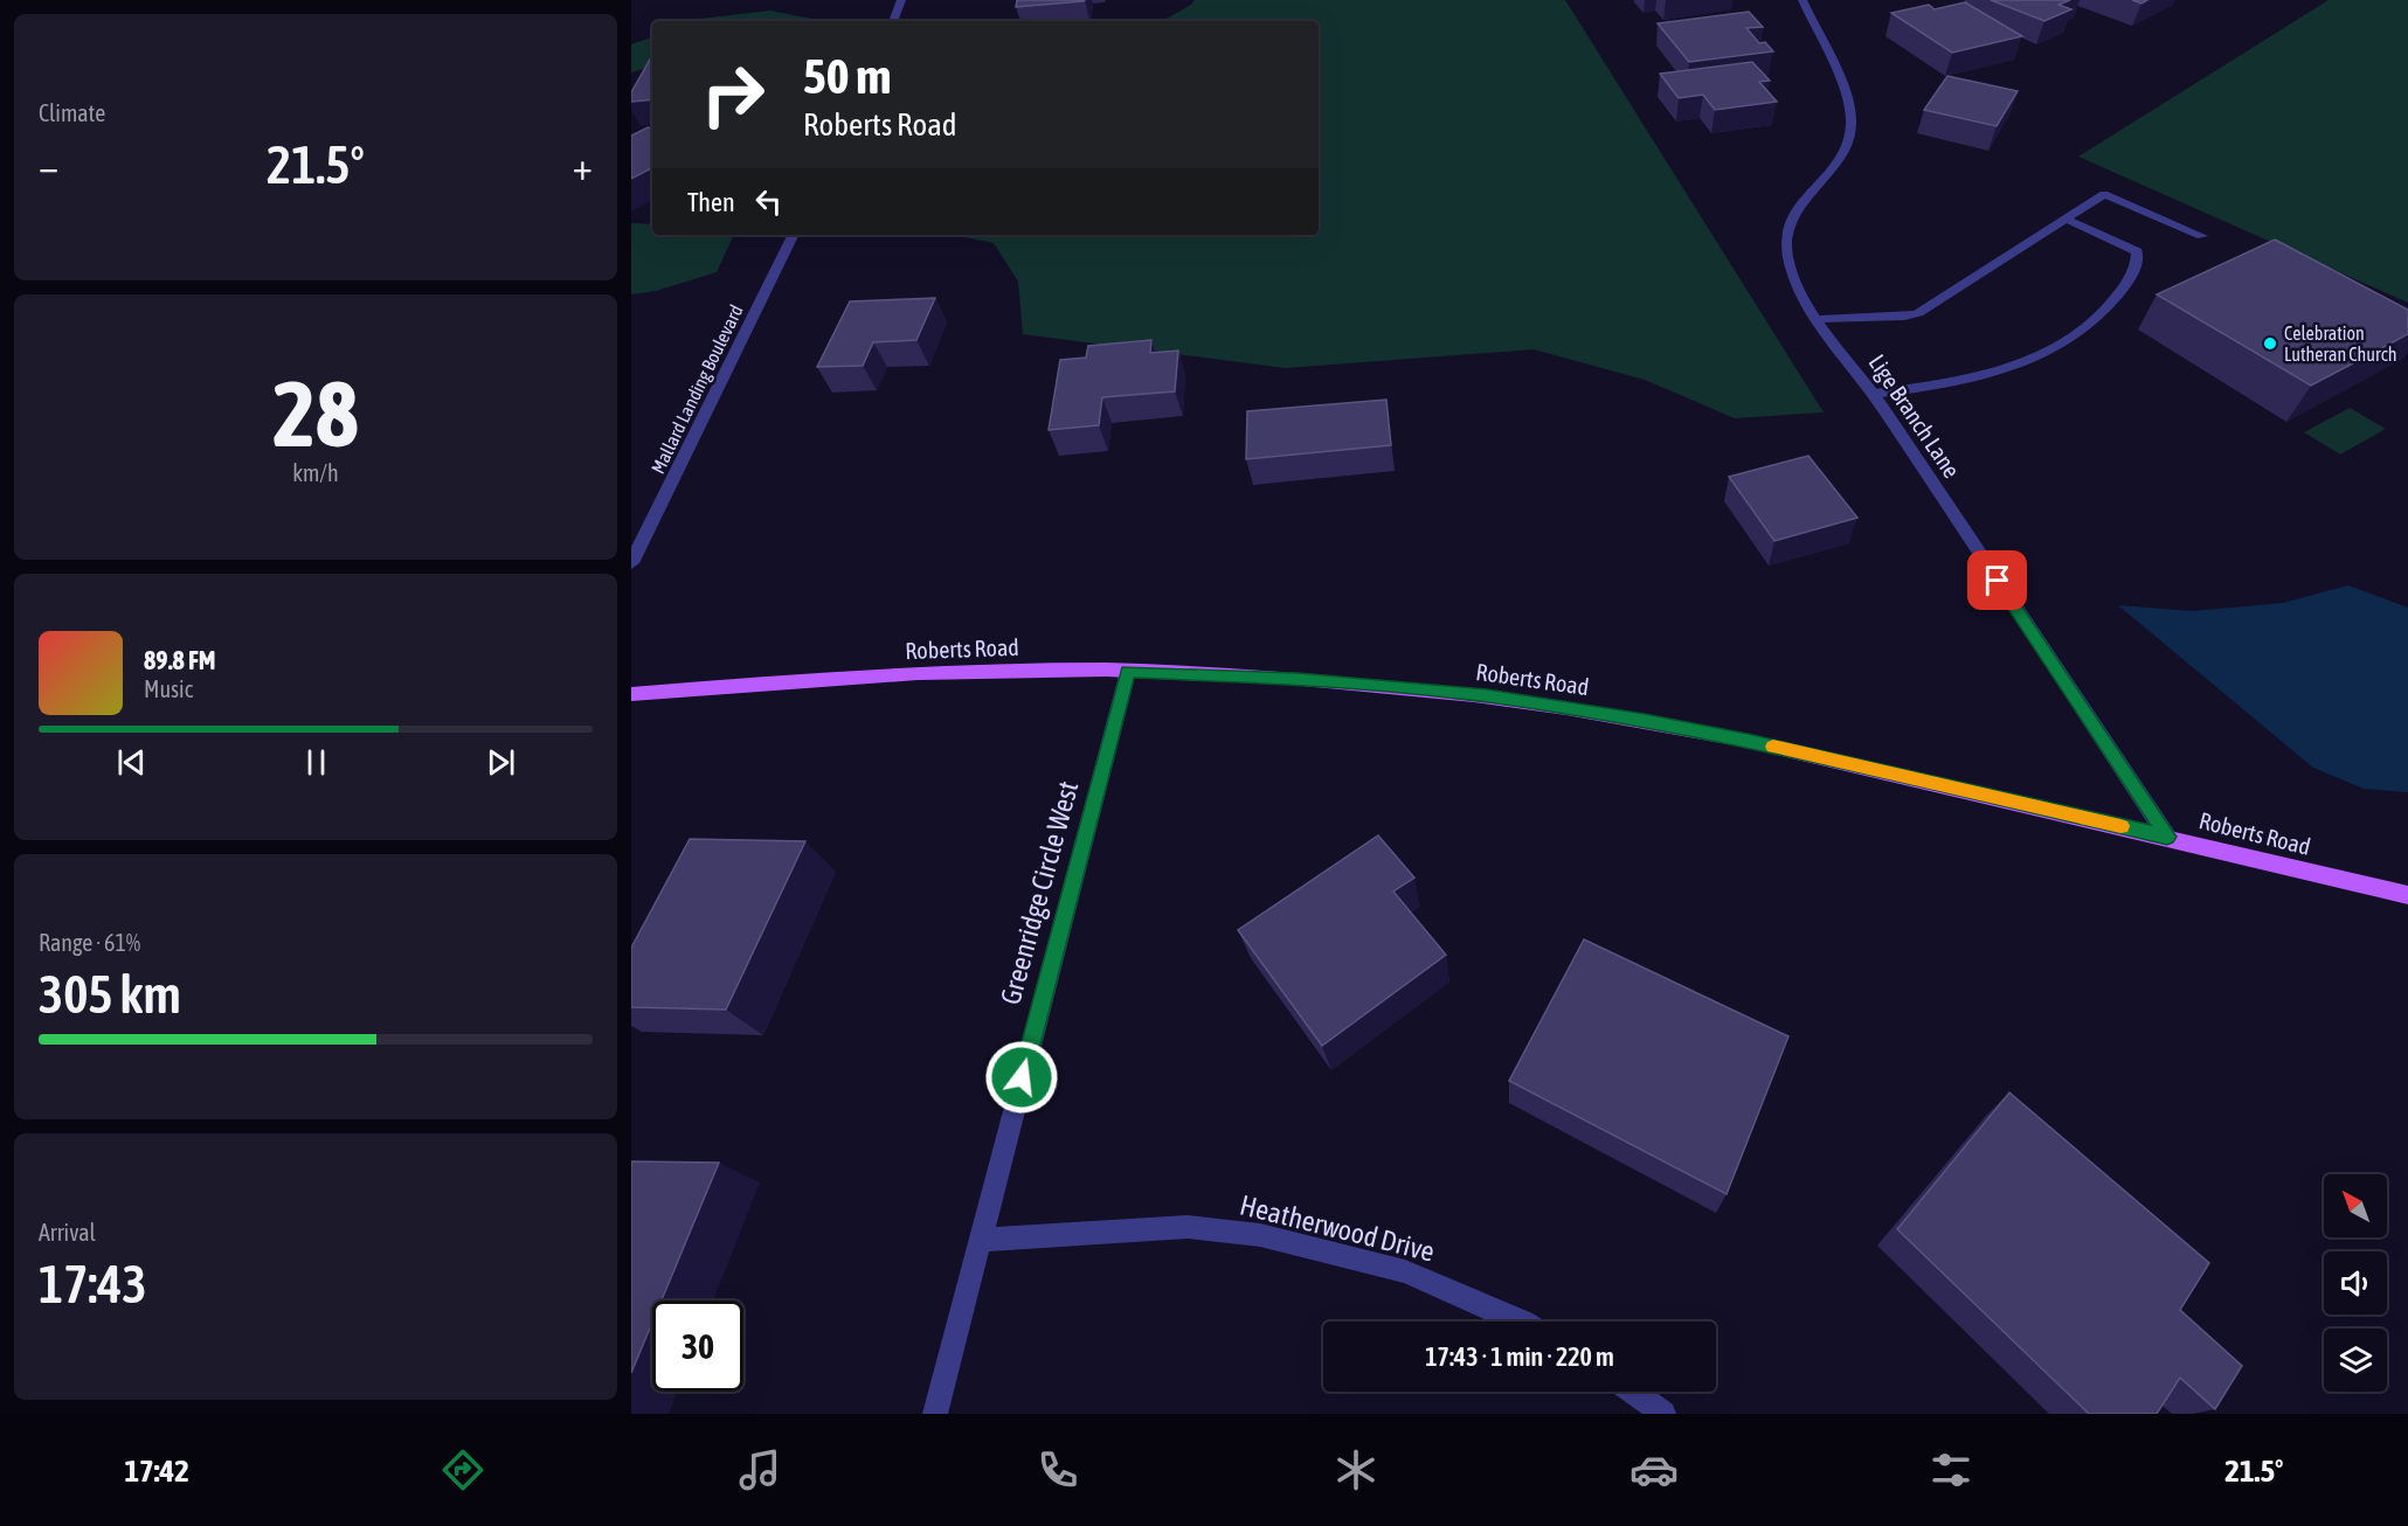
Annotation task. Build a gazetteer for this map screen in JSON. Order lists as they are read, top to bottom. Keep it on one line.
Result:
{"streets":{"main road":["Roberts Road"],"street":["Mallard Landing Boulevard","Lige Branch Lane","Greenridge Circle West","Heatherwood Drive"]},"crossings":[["Lige Branch Lane","Roberts Road"],["Roberts Road","Greenridge Circle West"],["Greenridge Circle West","Heatherwood Drive"]],"places":["Celebration Lutheran Church"],"north":"top left","page":{"tile":["Climate",["28","km/h"],["Range · 61%","305 km"],["Arrival","17:43"]],"turn":["50 m","Roberts Road"],"heat":["−","21.5°","+"],"then":"Then","song":["89.8 FM","Music"],"limit":"30","trip":"17:43 · 1 min · 220 m","tabs":["17:42","21.5°"]}}
